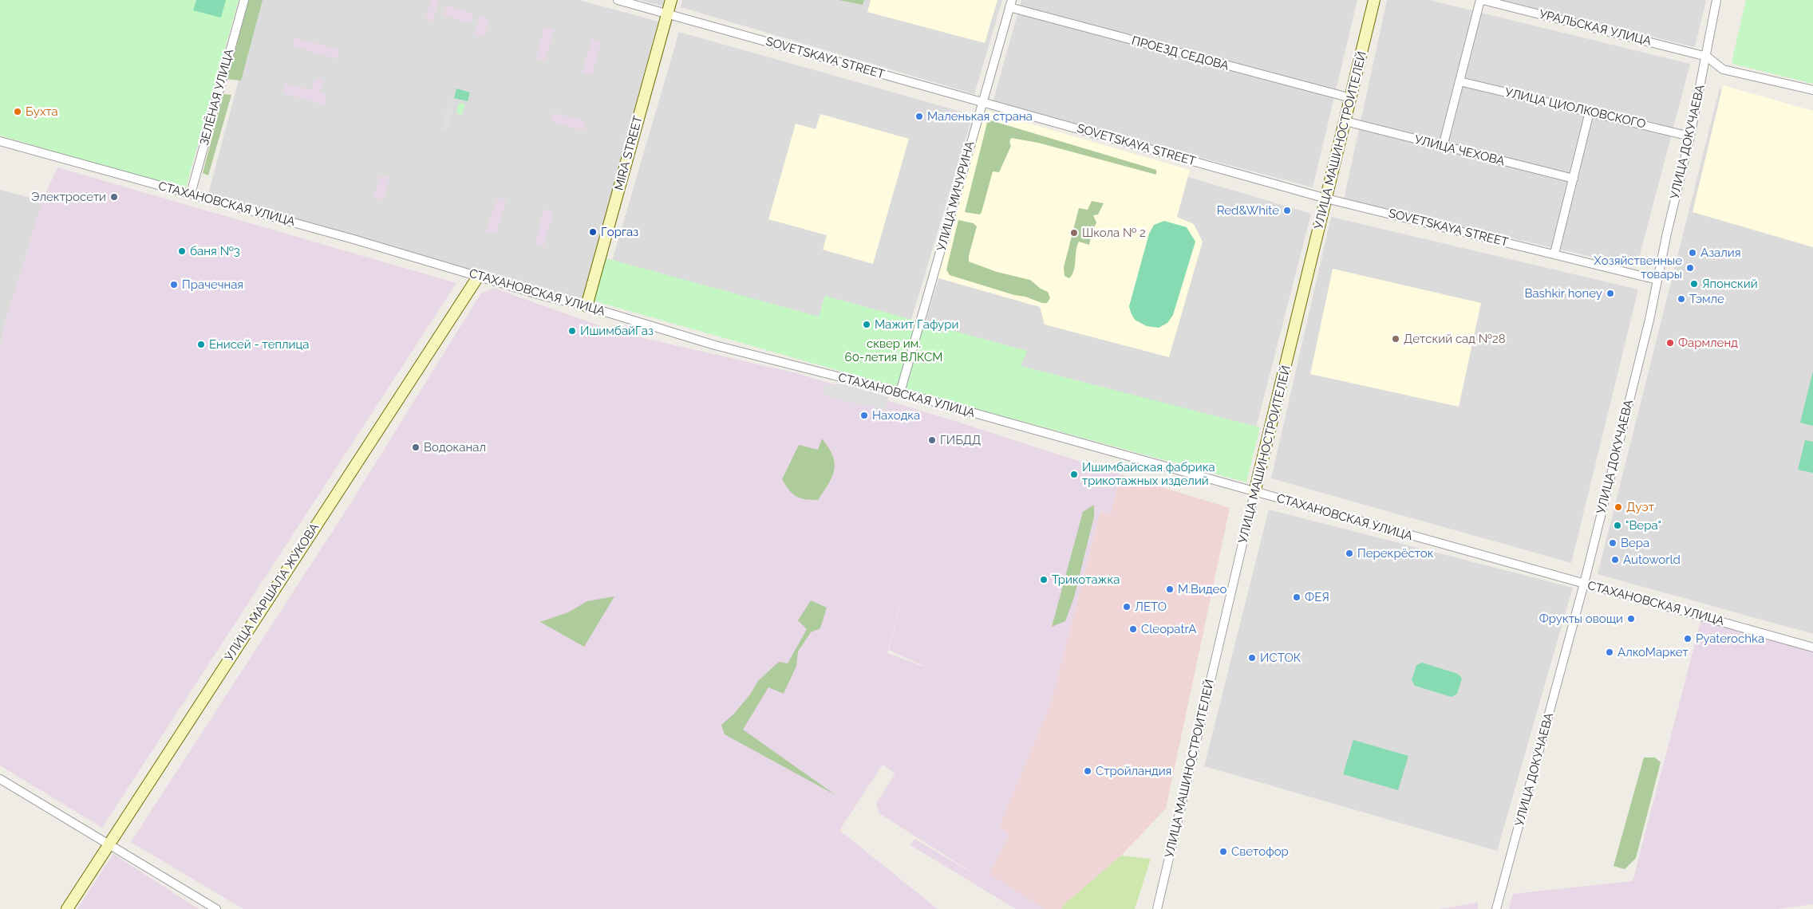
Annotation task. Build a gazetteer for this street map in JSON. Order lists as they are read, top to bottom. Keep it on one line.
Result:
{"streets":{"street":["УРАЛЬСКАЯ УЛИЦА","ПРОЕЗД СЕДОВА","SOVETSKAYA STREET","ЗЕЛЁНАЯ УЛИЦА","УЛИЦА ЦИОЛКОВСКОГО","УЛИЦА МАШИНОСТРОИТЕЛЕЙ","УЛИЦА ДОКУЧАЕВА","УЛИЦА ЧЕХОВА","MIRA STREET","УЛИЦА МИЧУРИНА","СТАХАНОВСКАЯ УЛИЦА","УЛИЦА МАРШАЛА ЖУКОВА"]},"crossings":[["УРАЛЬСКАЯ УЛИЦА","УЛИЦА ДОКУЧАЕВА"],["ПРОЕЗД СЕДОВА","УЛИЦА МАШИНОСТРОИТЕЛЕЙ"],["ПРОЕЗД СЕДОВА","УЛИЦА МИЧУРИНА"],["SOVETSKAYA STREET","УЛИЦА МАШИНОСТРОИТЕЛЕЙ"],["SOVETSKAYA STREET","УЛИЦА ДОКУЧАЕВА"],["SOVETSKAYA STREET","MIRA STREET"],["SOVETSKAYA STREET","УЛИЦА МИЧУРИНА"],["ЗЕЛЁНАЯ УЛИЦА","СТАХАНОВСКАЯ УЛИЦА"],["УЛИЦА ЦИОЛКОВСКОГО","УЛИЦА ДОКУЧАЕВА"],["УЛИЦА МАШИНОСТРОИТЕЛЕЙ","УЛИЦА ЧЕХОВА"],["УЛИЦА МАШИНОСТРОИТЕЛЕЙ","СТАХАНОВСКАЯ УЛИЦА"],["УЛИЦА ДОКУЧАЕВА","СТАХАНОВСКАЯ УЛИЦА"],["MIRA STREET","СТАХАНОВСКАЯ УЛИЦА"],["УЛИЦА МИЧУРИНА","СТАХАНОВСКАЯ УЛИЦА"],["СТАХАНОВСКАЯ УЛИЦА","УЛИЦА МАРШАЛА ЖУКОВА"]],"parks":["сквер им. 60-летия ВЛКСМ"],"places":["Бухта","Маленькая страна","Электросети","Red&White","Горгаз","Школа № 2","баня №3","Азалия","Хозяйственные товары","Японский","Прачечная","Bashkir honey","Тэмле","Мажит Гафури","ИшимбайГаз","Детский сад №28","Фармленд","Енисей - теплица","Находка","ГИБДД","Водоканал","Ишимбайская фабрика трикотажных изделий","Дуэт","\"Вера\"","Вера","Перекрёсток","Autoworld","Трикотажка","М.Видео","ФЕЯ","ЛЕТО","Фрукты овощи","CleopatrA","Pyaterochka","АлкоМаркет","ИСТОК","Стройландия","Светофор"]}
